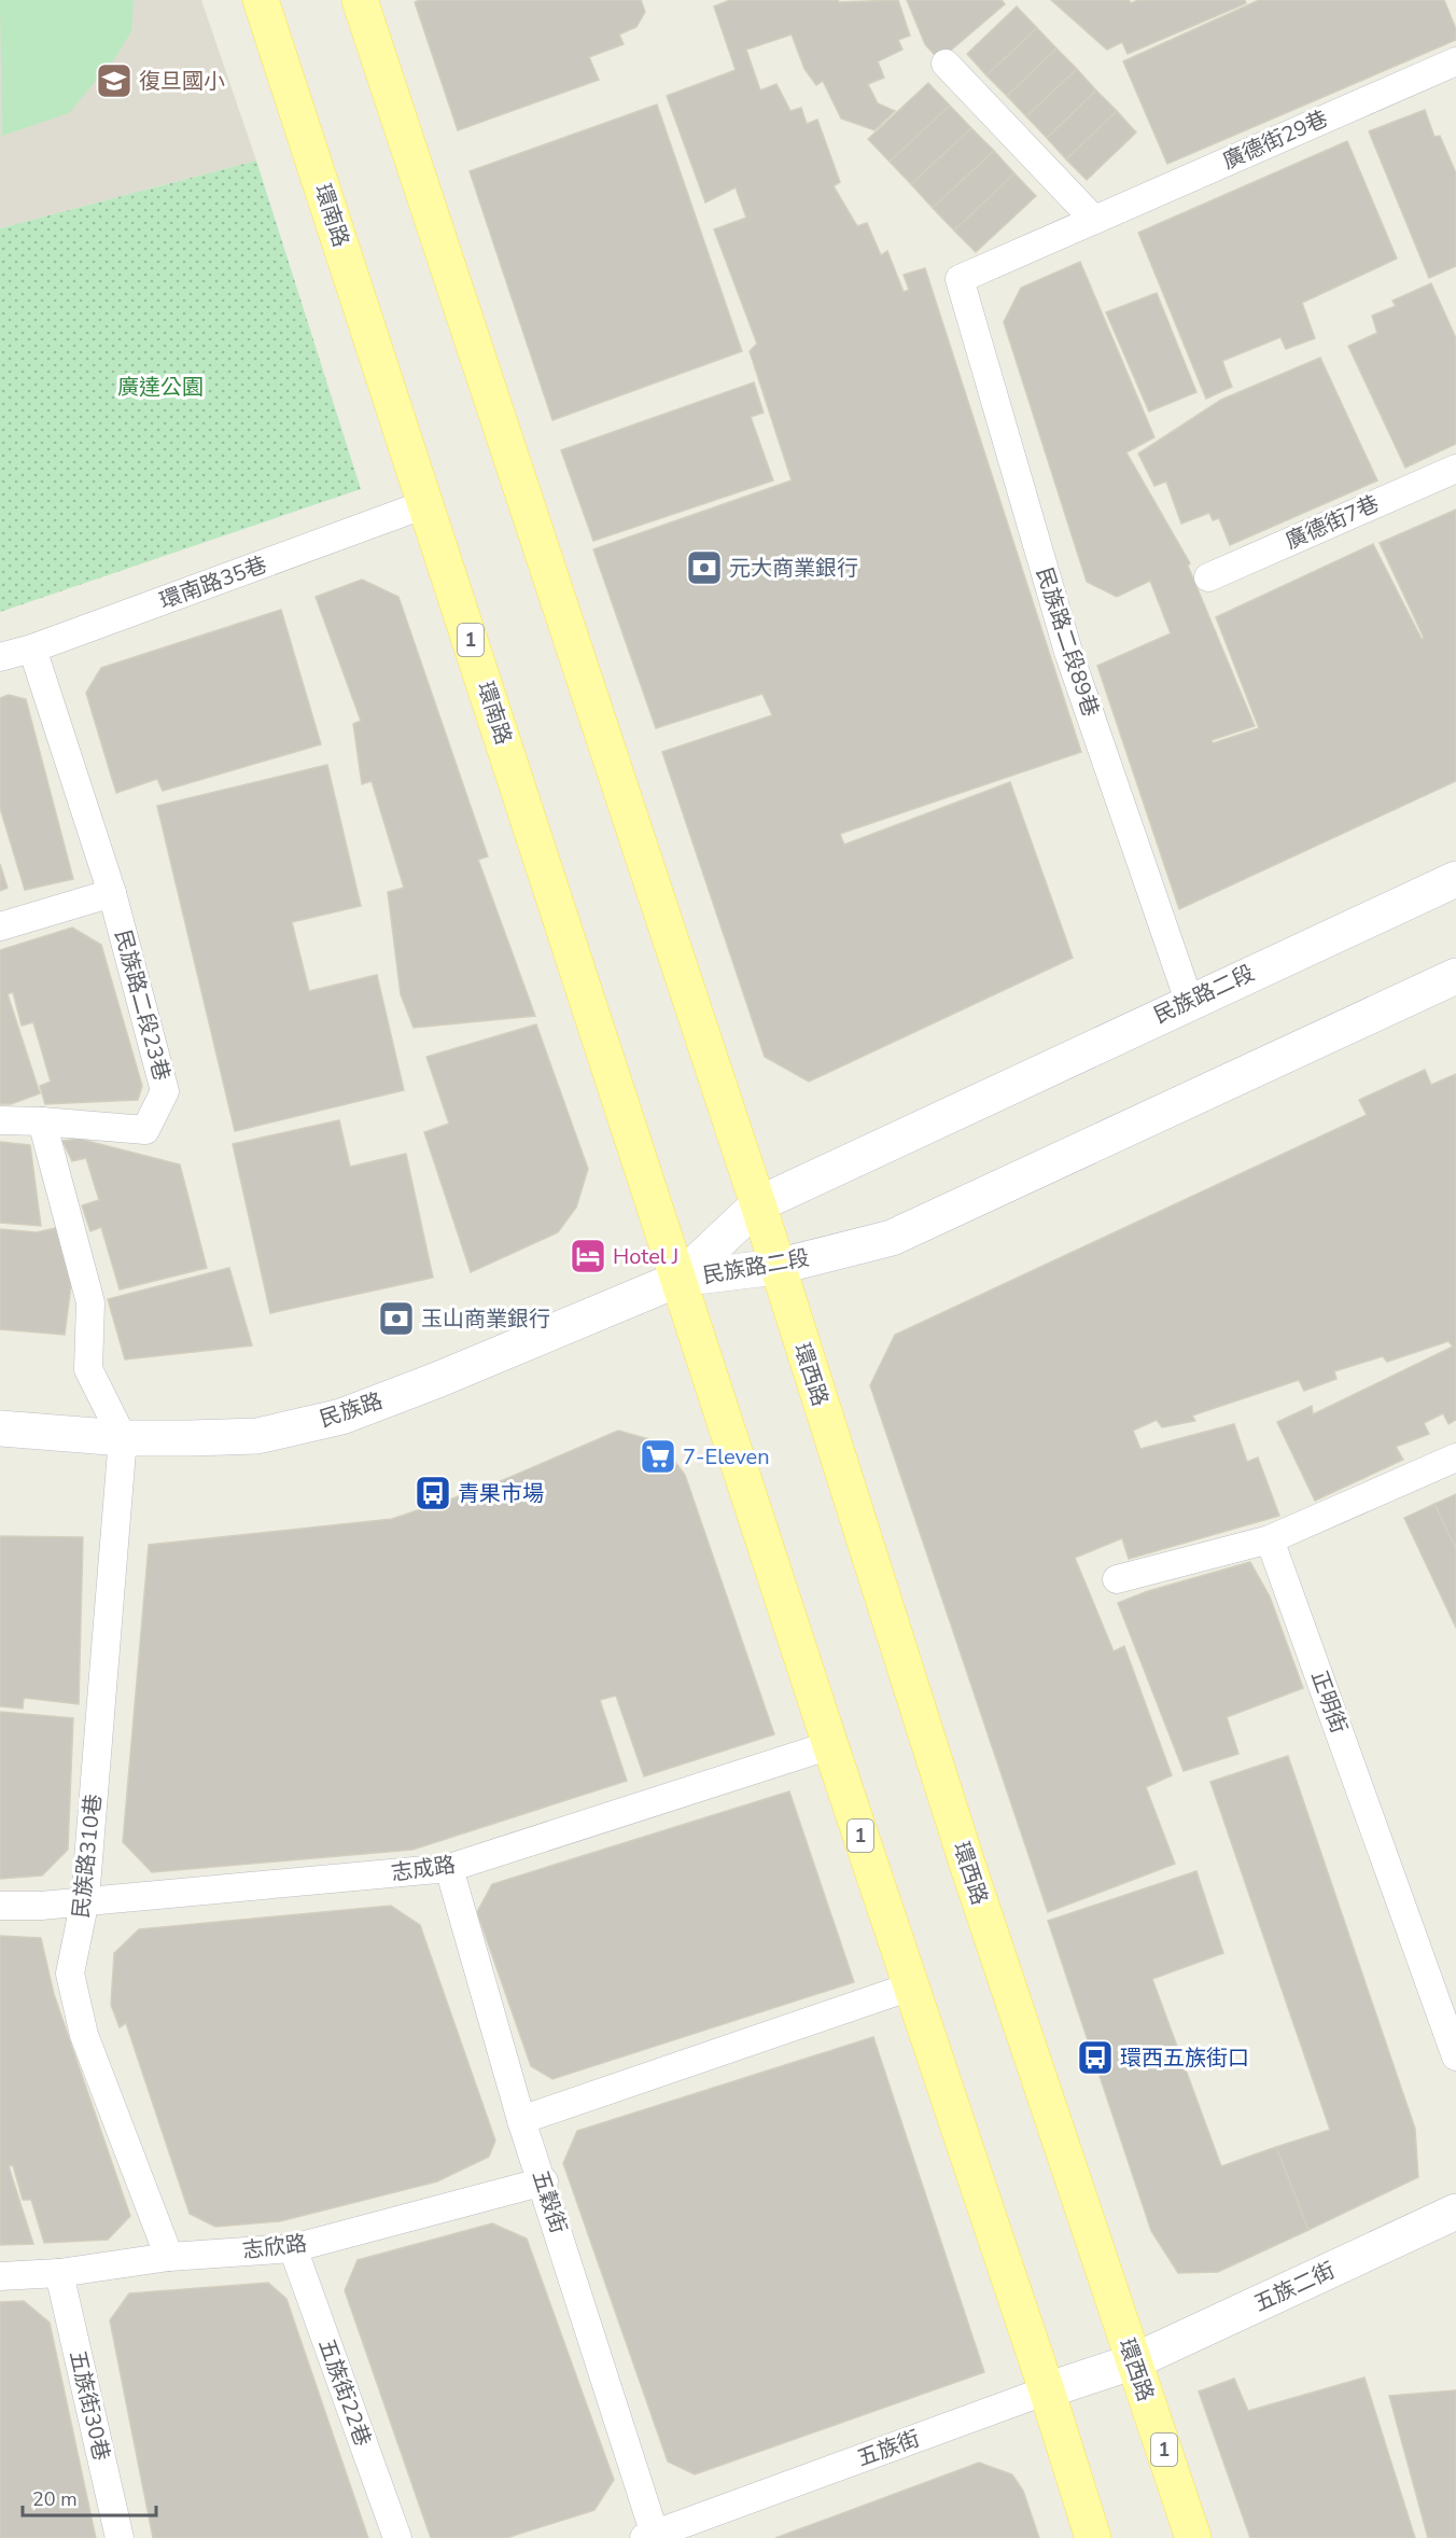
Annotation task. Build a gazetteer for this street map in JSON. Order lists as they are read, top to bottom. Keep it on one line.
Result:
{"streets":{"main road":["環南路","1","民族路二段","環西路","民族路","五族二街","五族街"],"lane":["廣德街29巷","廣德街7巷","環南路35巷","民族路二段89巷","民族路二段23巷","正明街","民族路310巷","志成路","五穀街","志欣路","五族街22巷","五族街30巷"]},"crossings":[["廣德街29巷","民族路二段89巷"],["環南路","環南路35巷"],["環南路","1"],["環南路","民族路二段"],["環南路","民族路"],["環南路35巷","民族路二段23巷"],["1","民族路二段"],["1","環西路"],["1","民族路"],["1","志成路"],["1","五族街"],["民族路二段89巷","民族路二段"],["民族路二段","環西路"],["民族路二段","民族路"],["環西路","五族二街"],["環西路","五族街"],["民族路","民族路310巷"],["民族路310巷","志成路"],["民族路310巷","志欣路"],["志成路","五穀街"],["五穀街","志欣路"],["五穀街","五族街"],["志欣路","五族街22巷"],["志欣路","五族街30巷"],["五族二街","五族街"]],"parks":["廣達公園"],"places":{"school or university":["復旦國小"],"bank":["元大商業銀行","玉山商業銀行"],"hotel":["Hotel J"],"supermarket":["7-Eleven"],"bus stop":["青果市場","環西五族街口"]},"scale_bar":"20 m"}
